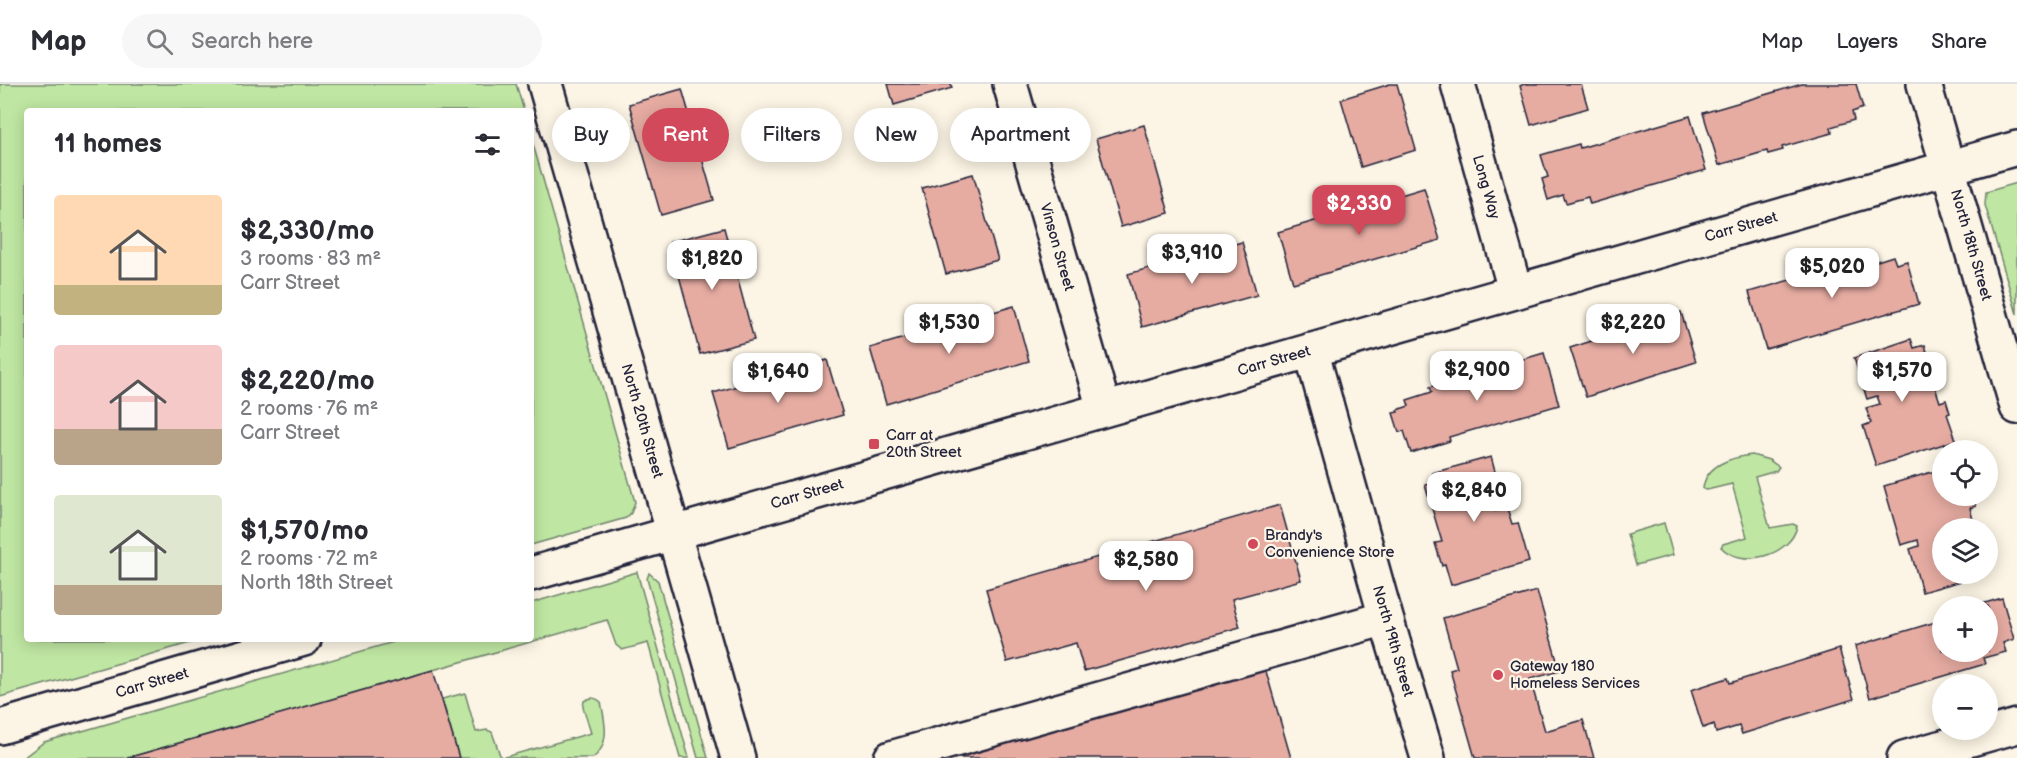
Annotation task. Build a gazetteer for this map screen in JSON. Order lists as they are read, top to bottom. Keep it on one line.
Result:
{"streets":{"street":["Long Way","Carr Street","North 18th Street","Vinson Street","North 20th Street","North 19th Street"]},"crossings":[["Long Way","Carr Street"],["Carr Street","North 18th Street"],["Carr Street","Vinson Street"],["Carr Street","North 20th Street"],["Carr Street","North 19th Street"]],"places":{"transit":["Carr at 20th Street"],"other":["Brandy's Convenience Store","Gateway 180 Homeless Services"]},"page":{"header":"Map","search":"Search here","nav":["Map","Layers","Share"],"chip":["Buy","Rent","Filters","New","Apartment"],"heading":"11 homes","list":[{"name":"$2,330/mo","note":"3 rooms · 83 m² · Carr Street"},{"name":"$2,220/mo","note":"2 rooms · 76 m² · Carr Street"},{"name":"$1,570/mo","note":"2 rooms · 72 m² · North 18th Street"}],"price":["$2,330","$3,910","$1,820","$5,020","$1,530","$2,220","$2,900","$1,570","$1,640","$2,840","$2,580"],"map_buttons":["+","−"]}}
